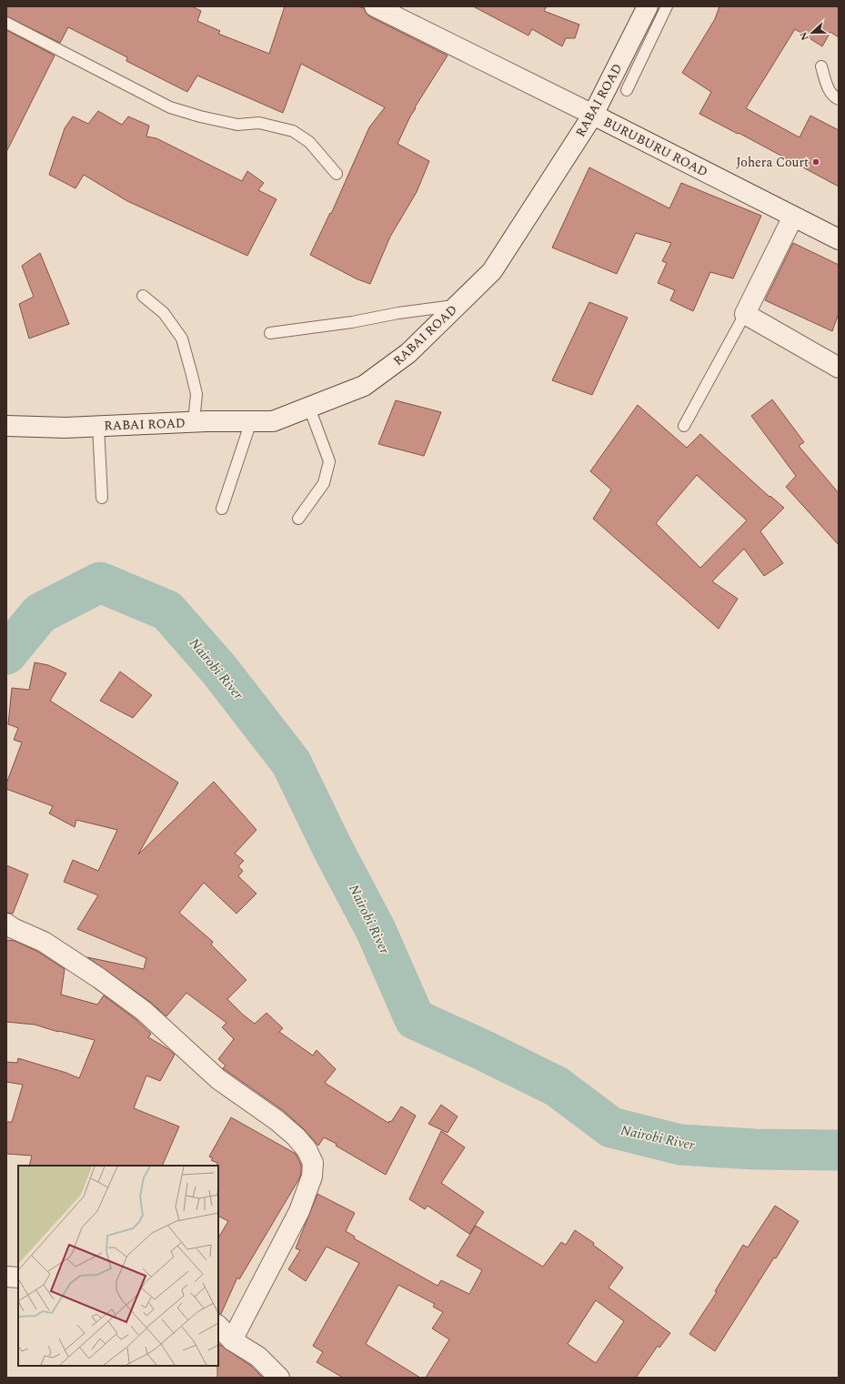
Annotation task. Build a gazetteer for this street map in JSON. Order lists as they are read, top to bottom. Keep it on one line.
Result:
{"streets":{"street":["RABAI ROAD","BURUBURU ROAD"]},"crossings":[["RABAI ROAD","BURUBURU ROAD"]],"water":["Nairobi River"],"places":["Johera Court"],"north":"left"}
